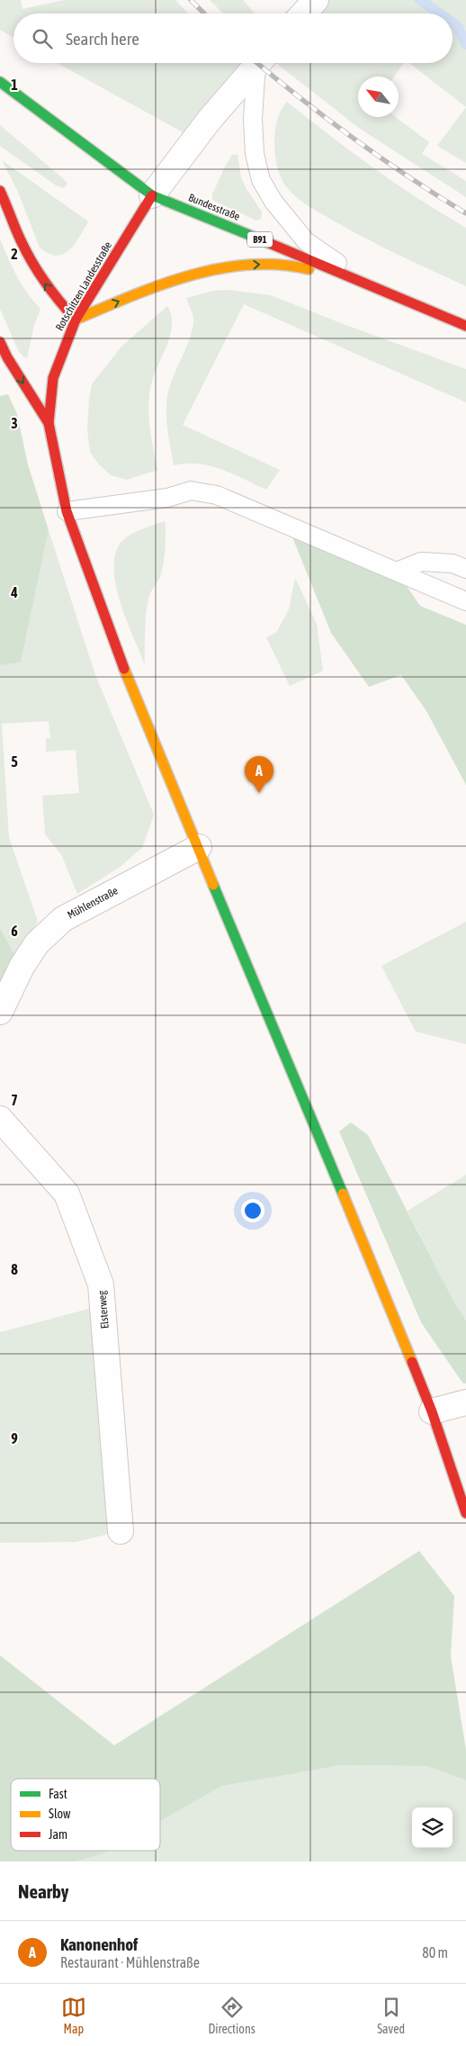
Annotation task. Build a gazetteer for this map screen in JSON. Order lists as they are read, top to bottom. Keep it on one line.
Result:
{"streets":{"main road":["Bundesstraße","B91","Rotschitzen Landesstraße"],"street":["Mühlenstraße","Elsterweg"]},"crossings":[["Bundesstraße","Rotschitzen Landesstraße"]],"legend":["Fast","Slow","Jam"],"north":"top left","page":{"search":"Search here","pins":"A","heading":"Nearby","list":[{"mark":"A","name":"Kanonenhof","note":"Restaurant · Mühlenstraße","value":"80 m"}],"nav":["Map","Directions","Saved"]},"grid":{"rows":["1","2","3","4","5","6","7","8","9"]}}
